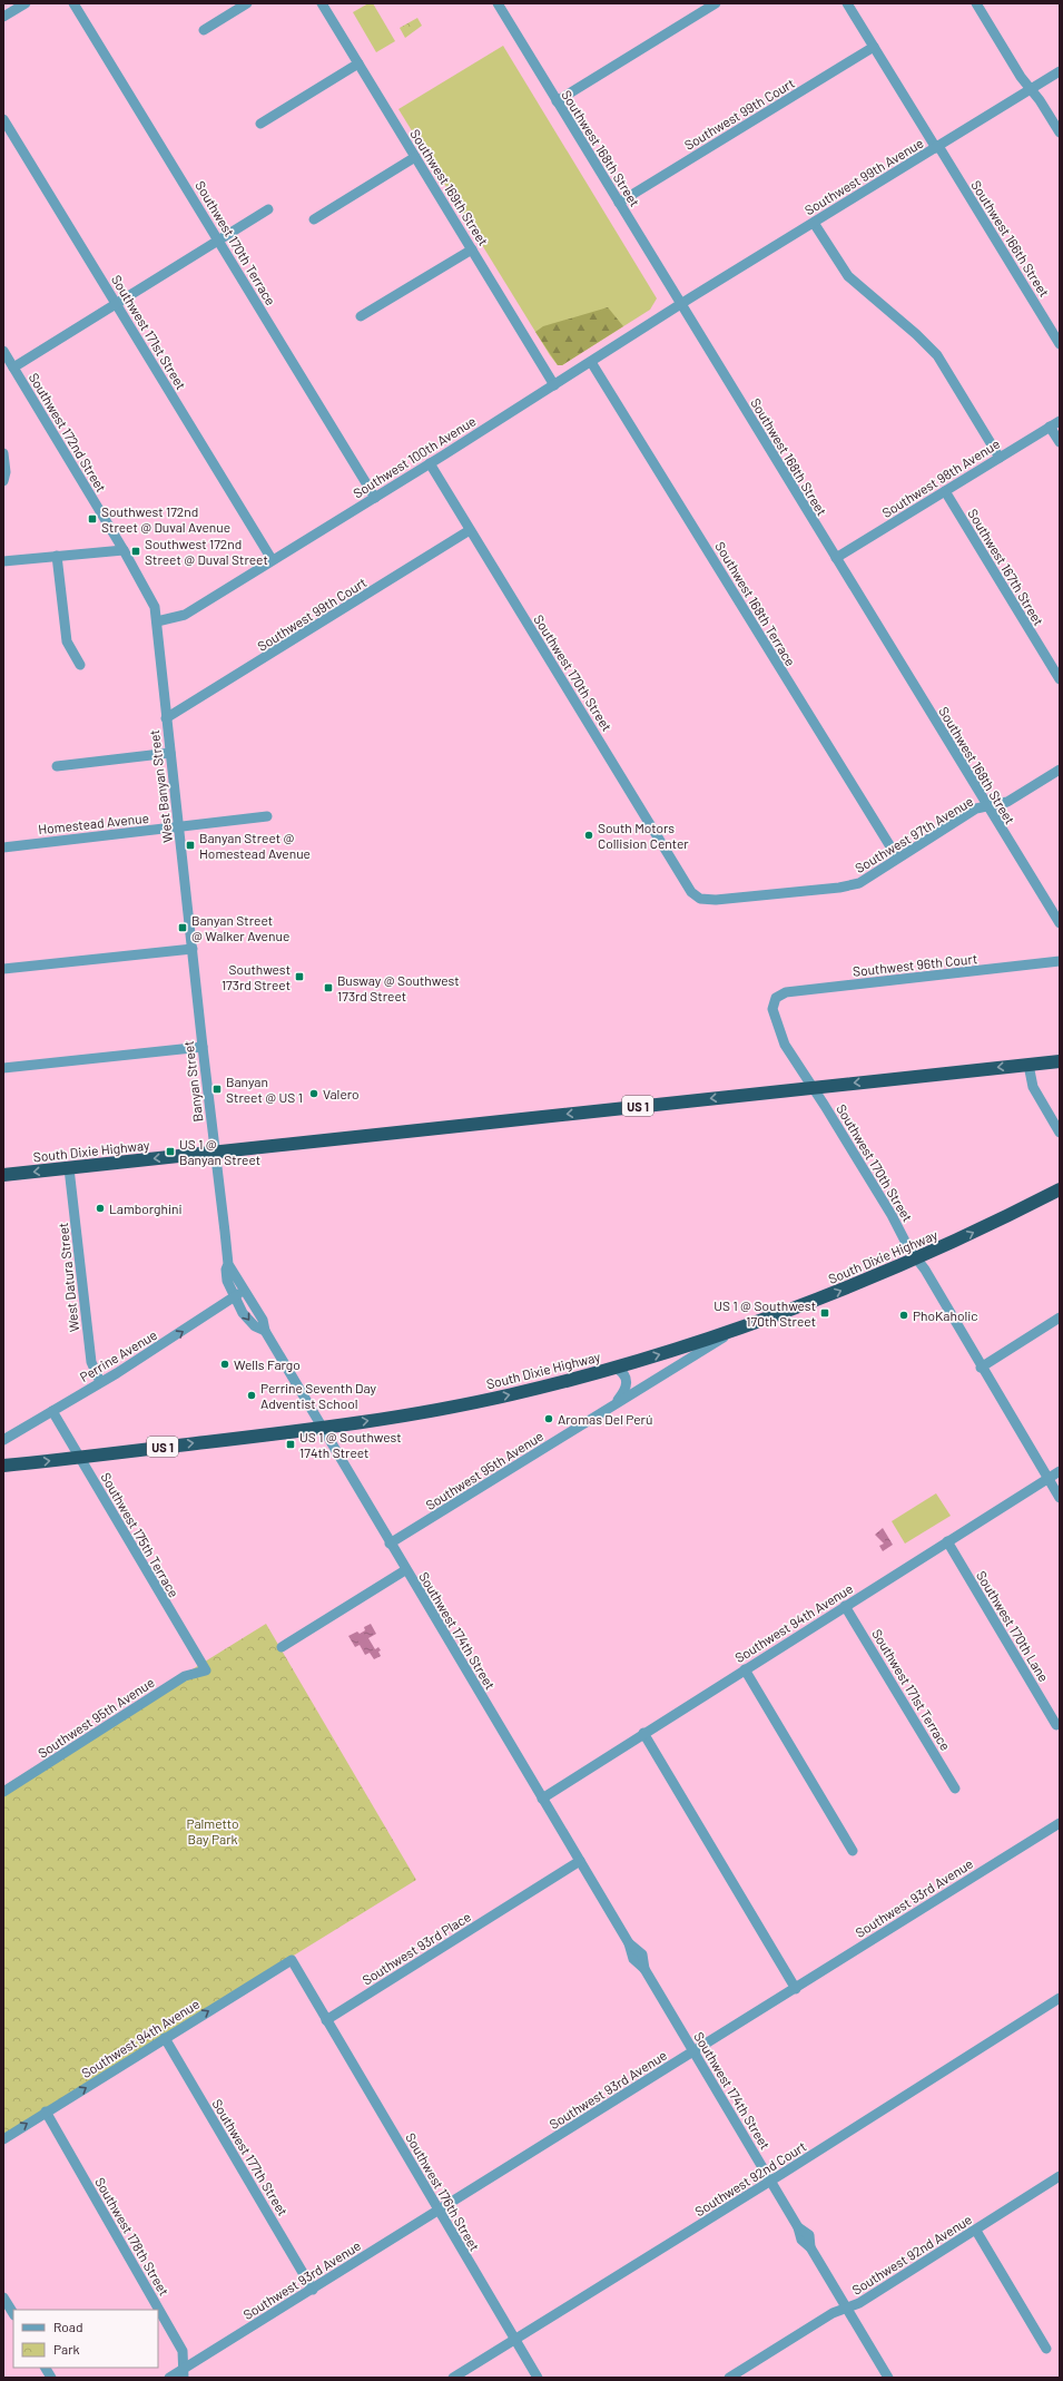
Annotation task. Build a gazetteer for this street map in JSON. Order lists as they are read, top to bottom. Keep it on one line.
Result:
{"streets":{"highway":["US 1","South Dixie Highway"],"street":["Southwest 99th Court","Southwest 168th Street","Southwest 99th Avenue","Southwest 169th Street","Southwest 166th Street","Southwest 170th Terrace","Southwest 171st Street","Southwest 172nd Street","Southwest 100th Avenue","Southwest 98th Avenue","Southwest 167th Street","Southwest 168th Terrace","Southwest 170th Street","West Banyan Street","Homestead Avenue","Southwest 97th Avenue","Southwest 96th Court","Banyan Street","West Datura Street","Perrine Avenue","Southwest 95th Avenue","Southwest 175th Terrace","Southwest 94th Avenue","Southwest 170th Lane","Southwest 174th Street","Southwest 171st Terrace","Southwest 93rd Avenue","Southwest 93rd Place","Southwest 177th Street","Southwest 92nd Court","Southwest 176th Street","Southwest 178th Street","Southwest 92nd Avenue"]},"crossings":[["Southwest 99th Court","Southwest 168th Street"],["Southwest 99th Court","Southwest 166th Street"],["Southwest 99th Court","Southwest 170th Street"],["Southwest 99th Court","West Banyan Street"],["Southwest 168th Street","Southwest 99th Avenue"],["Southwest 168th Street","Southwest 100th Avenue"],["Southwest 168th Street","Southwest 98th Avenue"],["Southwest 168th Street","Southwest 97th Avenue"],["Southwest 99th Avenue","Southwest 166th Street"],["Southwest 99th Avenue","Southwest 100th Avenue"],["Southwest 169th Street","Southwest 100th Avenue"],["Southwest 170th Terrace","Southwest 100th Avenue"],["Southwest 171st Street","Southwest 100th Avenue"],["Southwest 172nd Street","Southwest 100th Avenue"],["Southwest 172nd Street","West Banyan Street"],["Southwest 100th Avenue","Southwest 168th Terrace"],["Southwest 100th Avenue","Southwest 170th Street"],["Southwest 100th Avenue","West Banyan Street"],["Southwest 98th Avenue","Southwest 167th Street"],["Southwest 168th Terrace","Southwest 97th Avenue"],["Southwest 170th Street","Southwest 97th Avenue"],["Southwest 170th Street","Southwest 96th Court"],["Southwest 170th Street","South Dixie Highway"],["Southwest 170th Street","Southwest 94th Avenue"],["West Banyan Street","Homestead Avenue"],["West Banyan Street","Banyan Street"],["Banyan Street","South Dixie Highway"],["Banyan Street","Perrine Avenue"],["Banyan Street","Southwest 174th Street"],["South Dixie Highway","West Datura Street"],["South Dixie Highway","Southwest 95th Avenue"],["South Dixie Highway","Southwest 175th Terrace"],["South Dixie Highway","Southwest 174th Street"],["West Datura Street","Perrine Avenue"],["Perrine Avenue","Southwest 175th Terrace"],["Southwest 95th Avenue","Southwest 175th Terrace"],["Southwest 95th Avenue","Southwest 174th Street"],["Southwest 94th Avenue","Southwest 170th Lane"],["Southwest 94th Avenue","Southwest 174th Street"],["Southwest 94th Avenue","Southwest 171st Terrace"],["Southwest 94th Avenue","Southwest 93rd Place"],["Southwest 94th Avenue","Southwest 177th Street"],["Southwest 94th Avenue","Southwest 176th Street"],["Southwest 94th Avenue","Southwest 178th Street"],["Southwest 174th Street","Southwest 93rd Avenue"],["Southwest 174th Street","Southwest 93rd Place"],["Southwest 174th Street","Southwest 92nd Court"],["Southwest 174th Street","Southwest 92nd Avenue"],["Southwest 93rd Avenue","Southwest 177th Street"],["Southwest 93rd Avenue","Southwest 176th Street"],["Southwest 93rd Avenue","Southwest 178th Street"],["Southwest 93rd Place","Southwest 176th Street"],["Southwest 92nd Court","Southwest 176th Street"]],"one_way":["Perrine Avenue"],"parks":["Palmetto Bay Park"],"places":{"transit":["Southwest 172nd Street @ Duval Avenue","Southwest 172nd Street @ Duval Street","Banyan Street @ Homestead Avenue","Banyan Street @ Walker Avenue","Southwest 173rd Street","Busway @ Southwest 173rd Street","Banyan Street @ US 1","US 1 @ Banyan Street","US 1 @ Southwest 170th Street","US 1 @ Southwest 174th Street"],"other":["South Motors Collision Center","Valero","Lamborghini","PhoKaholic","Wells Fargo","Perrine Seventh Day Adventist School","Aromas Del Perú"]},"legend":["Road","Park"]}
